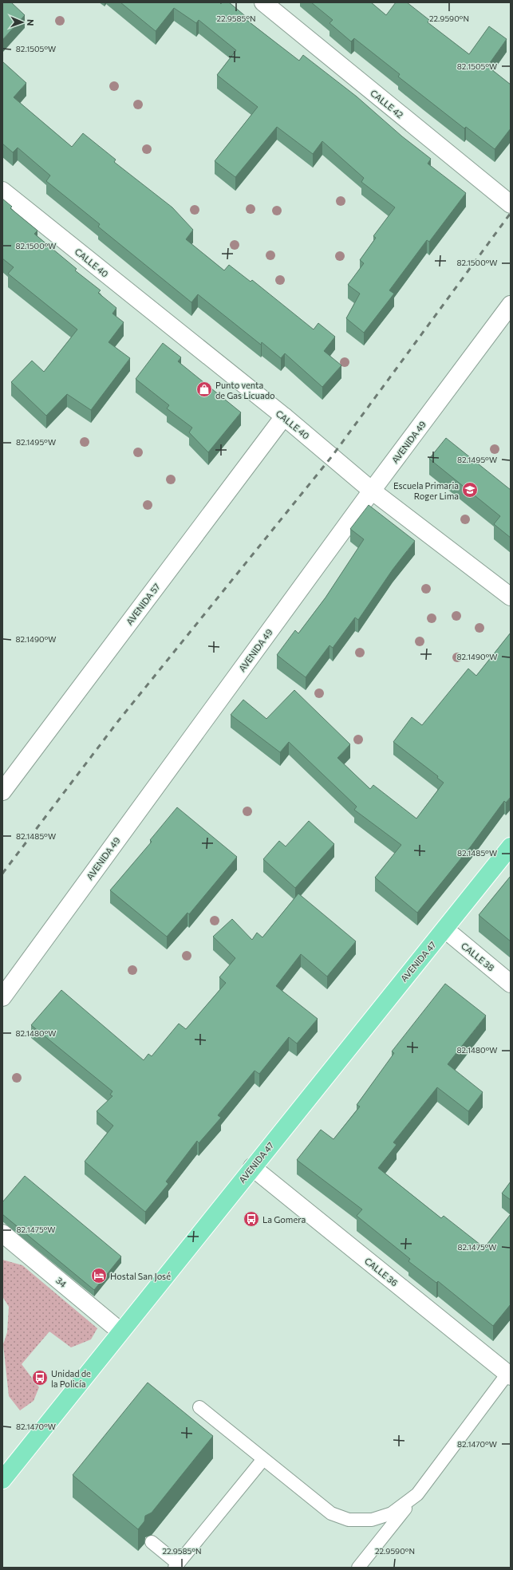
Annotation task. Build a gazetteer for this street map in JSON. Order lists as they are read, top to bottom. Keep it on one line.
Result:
{"streets":{"main road":["AVENIDA 47"],"street":["CALLE 42","CALLE 40","AVENIDA 49","AVENIDA 57","CALLE 38","CALLE 36","34"]},"crossings":[["CALLE 40","AVENIDA 49"],["CALLE 40","AVENIDA 57"],["CALLE 38","AVENIDA 47"],["AVENIDA 47","CALLE 36"],["AVENIDA 47","34"]],"places":{"shop":["Punto venta de Gas Licuado"],"school or university":["Escuela Primaria Roger Lima"],"bus stop":["La Gomera","Unidad de la Policía"],"hotel":["Hostal San José"]},"north":"right","coordinates":["22.9585°N","22.9590°N","82.1505°W","82.1500°W","82.1495°W","82.1490°W","82.1485°W","82.1480°W","82.1475°W","82.1470°W"]}
